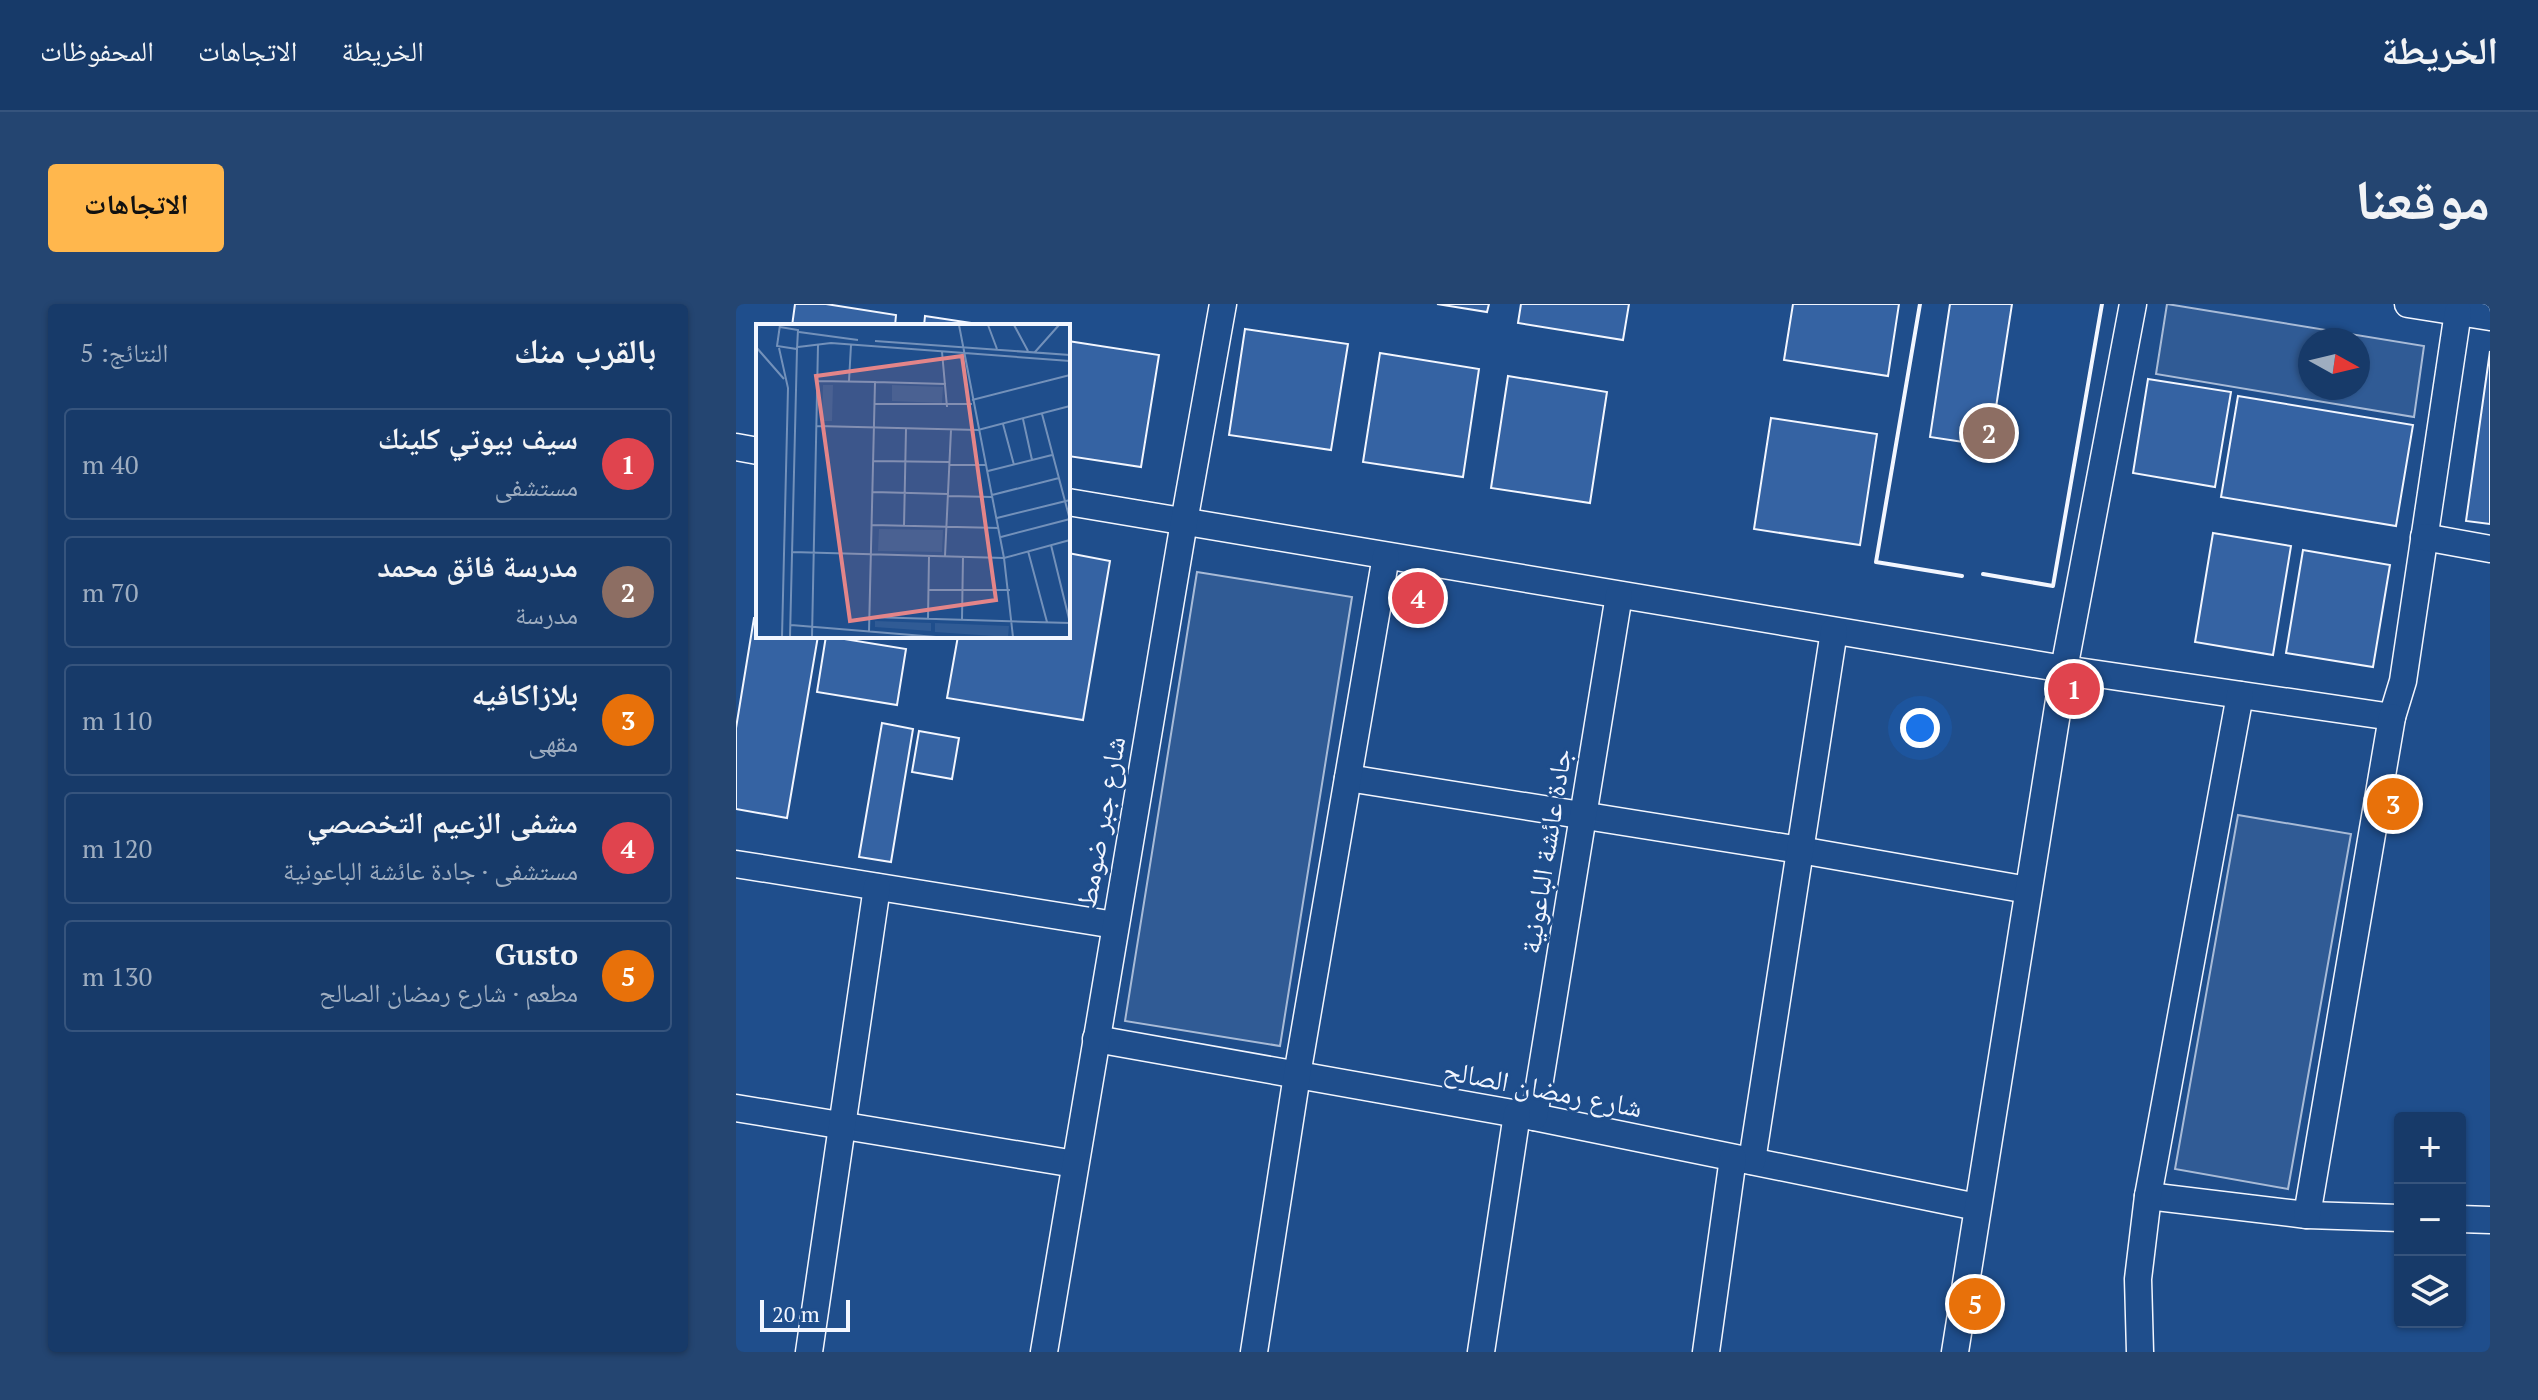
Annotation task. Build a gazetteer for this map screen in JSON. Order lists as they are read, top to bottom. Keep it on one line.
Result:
{"streets":{"street":["شارع جبر ضومط","جادة عائشة الباعونية","شارع رمضان الصالح"]},"crossings":[["شارع جبر ضومط","شارع رمضان الصالح"],["جادة عائشة الباعونية","شارع رمضان الصالح"]],"scale_bar":"20 m","north":"right","page":{"header":"الخريطة","nav":["الخريطة","الاتجاهات","المحفوظات"],"title":"موقعنا","buttons":"الاتجاهات","heading":["بالقرب منك","النتائج: 5"],"pins":["2","4","1","3","5"],"list":[{"mark":"1","name":"سيف بيوتي كلينك","note":"مستشفى","value":"40 m"},{"mark":"2","name":"مدرسة فائق محمد","note":"مدرسة","value":"70 m"},{"mark":"3","name":"بلازاكافيه","note":"مقهى","value":"110 m"},{"mark":"4","name":"مشفى الزعيم التخصصي","note":"مستشفى · جادة عائشة الباعونية","value":"120 m"},{"mark":"5","name":"Gusto","note":"مطعم · شارع رمضان الصالح","value":"130 m"}],"map_buttons":["+","−"],"scale":"20 m"}}
